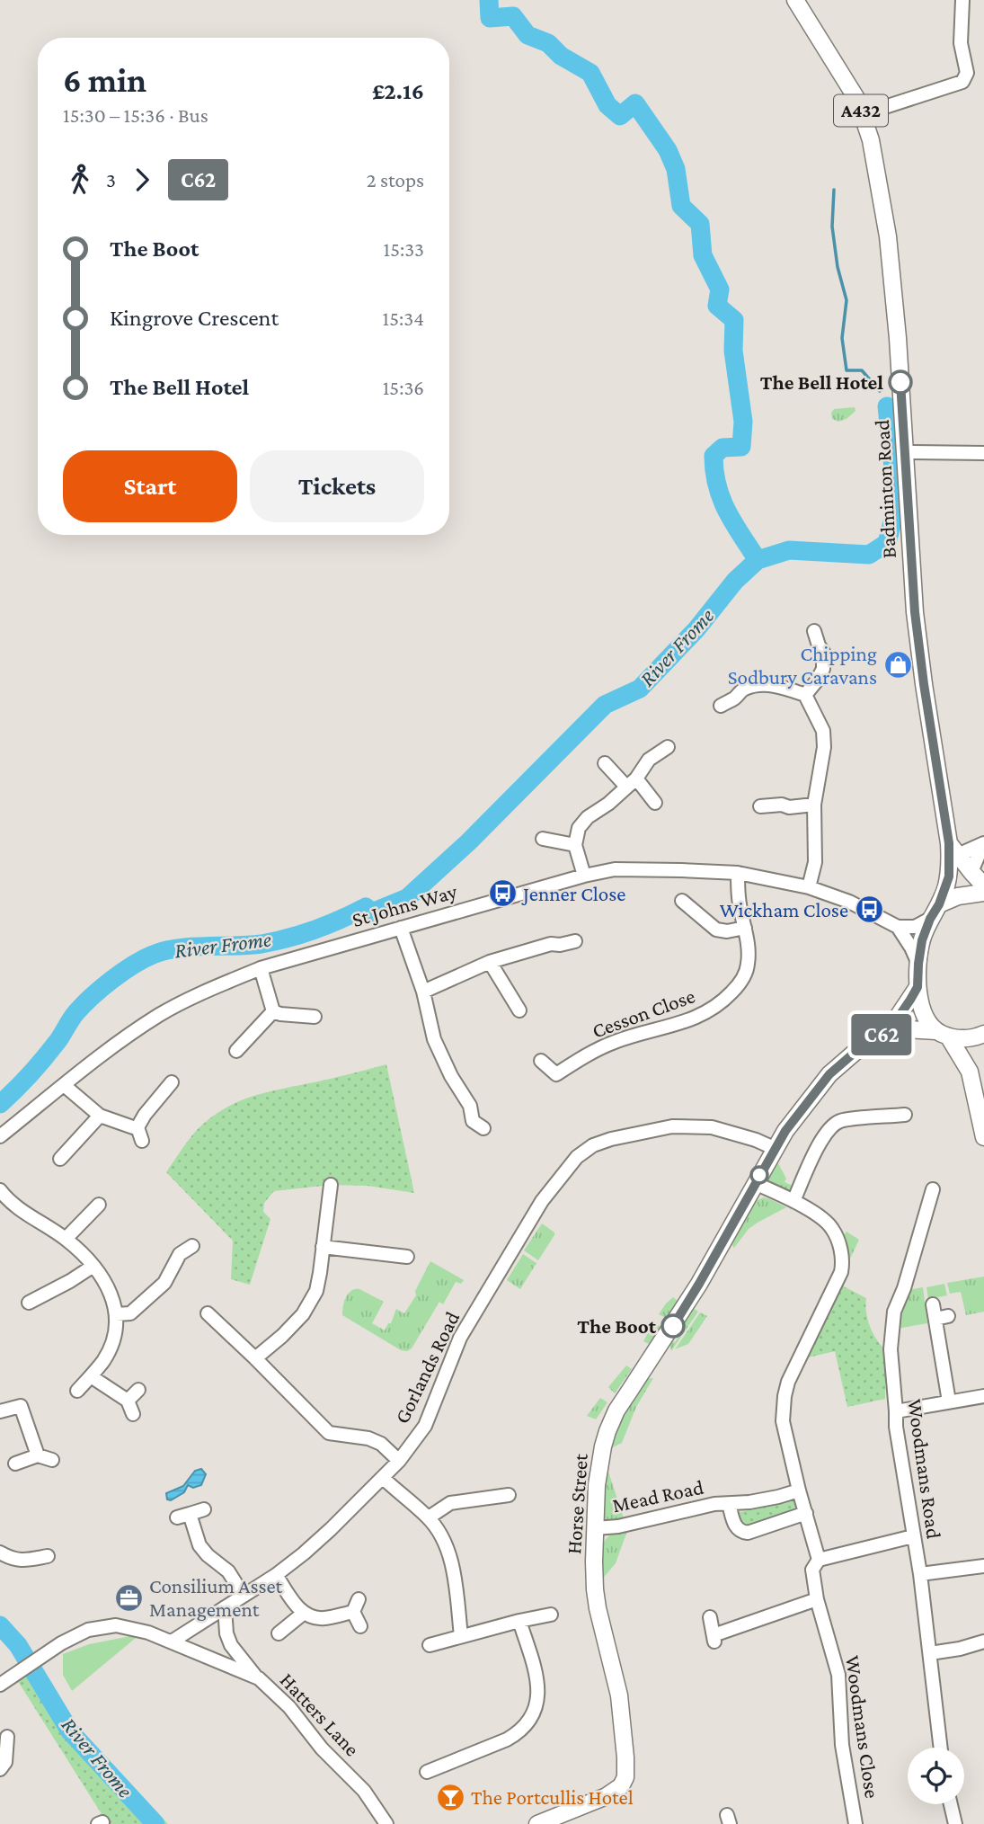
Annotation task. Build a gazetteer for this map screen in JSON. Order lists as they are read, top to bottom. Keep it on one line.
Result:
{"streets":{"main road":["A432","Badminton Road","Horse Street"],"street":["St Johns Way","Cesson Close","Gorlands Road","Woodmans Road","Mead Road","Hatters Lane","Woodmans Close"]},"crossings":[["A432","Badminton Road"],["A432","Horse Street"],["St Johns Way","Cesson Close"],["Gorlands Road","Horse Street"],["Gorlands Road","Hatters Lane"],["Mead Road","Horse Street"]],"water":["River Frome"],"places":{"other":["The Bell Hotel","The Boot"],"shop":["Chipping Sodbury Caravans"],"bus stop":["Jenner Close","Wickham Close"],"office":["Consilium Asset Management"],"bar":["The Portcullis Hotel"]},"lines":["bus line C62"],"page":{"on_map":"C62","heading":["6 min","15:30 – 15:36 · Bus","£2.16"],"legs":["3","C62","2 stops"],"list":[{"name":"The Boot","value":"15:33"},{"name":"Kingrove Crescent","value":"15:34"},{"name":"The Bell Hotel","value":"15:36"}],"buttons":["Start","Tickets"]}}
